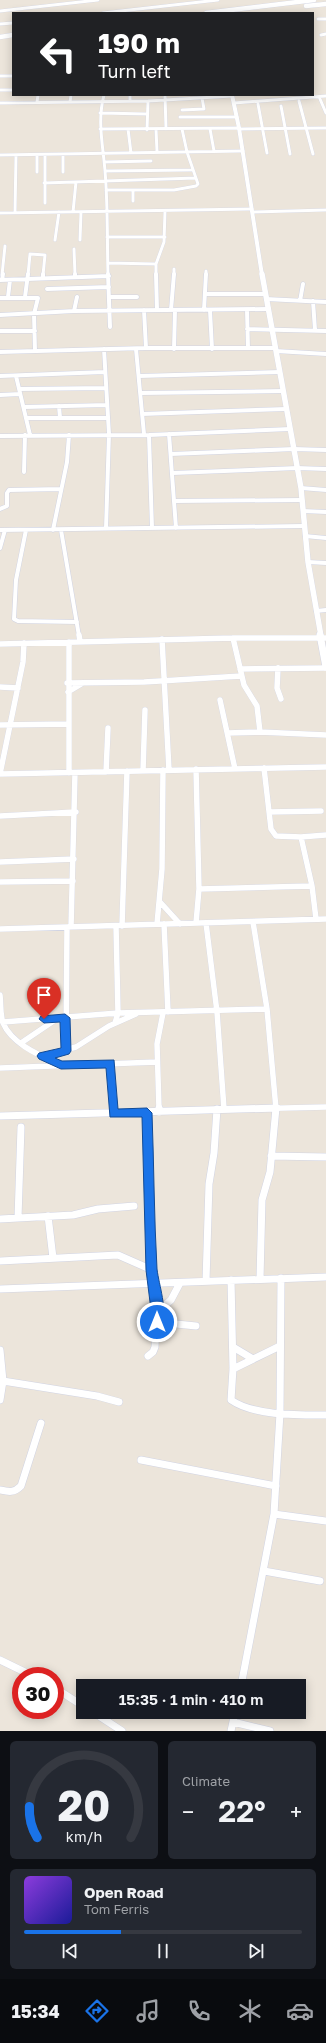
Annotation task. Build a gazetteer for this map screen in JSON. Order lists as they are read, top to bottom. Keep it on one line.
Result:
{"page":{"turn":["190 m","Turn left"],"limit":"30","trip":"15:35 · 1 min · 410 m","tile":"Climate","heat":["−","22°","+"],"song":["Open Road","Tom Ferris"],"tabs":"15:34","gauge":["20","km/h"]}}
